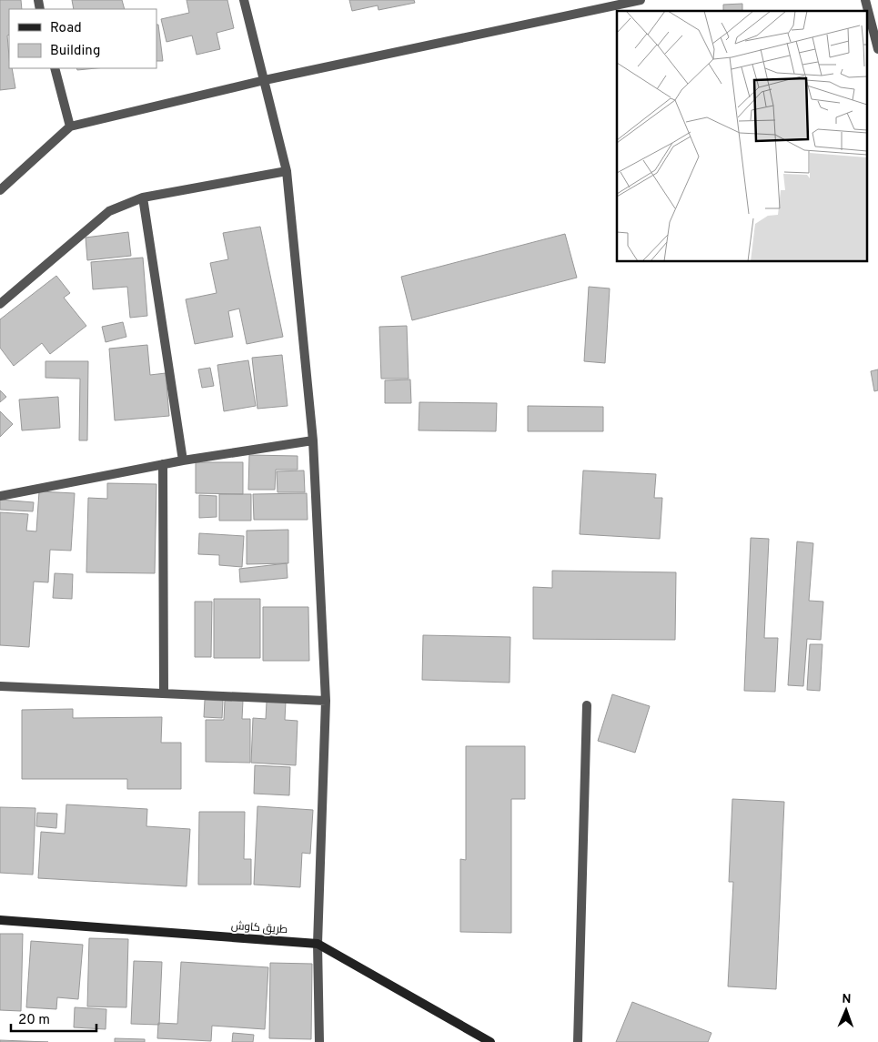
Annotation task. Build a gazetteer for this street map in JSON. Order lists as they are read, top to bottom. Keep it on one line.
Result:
{"streets":{"street":["طريق كاوش"]},"legend":["Road","Building"],"scale_bar":"20 m","north":"top"}
